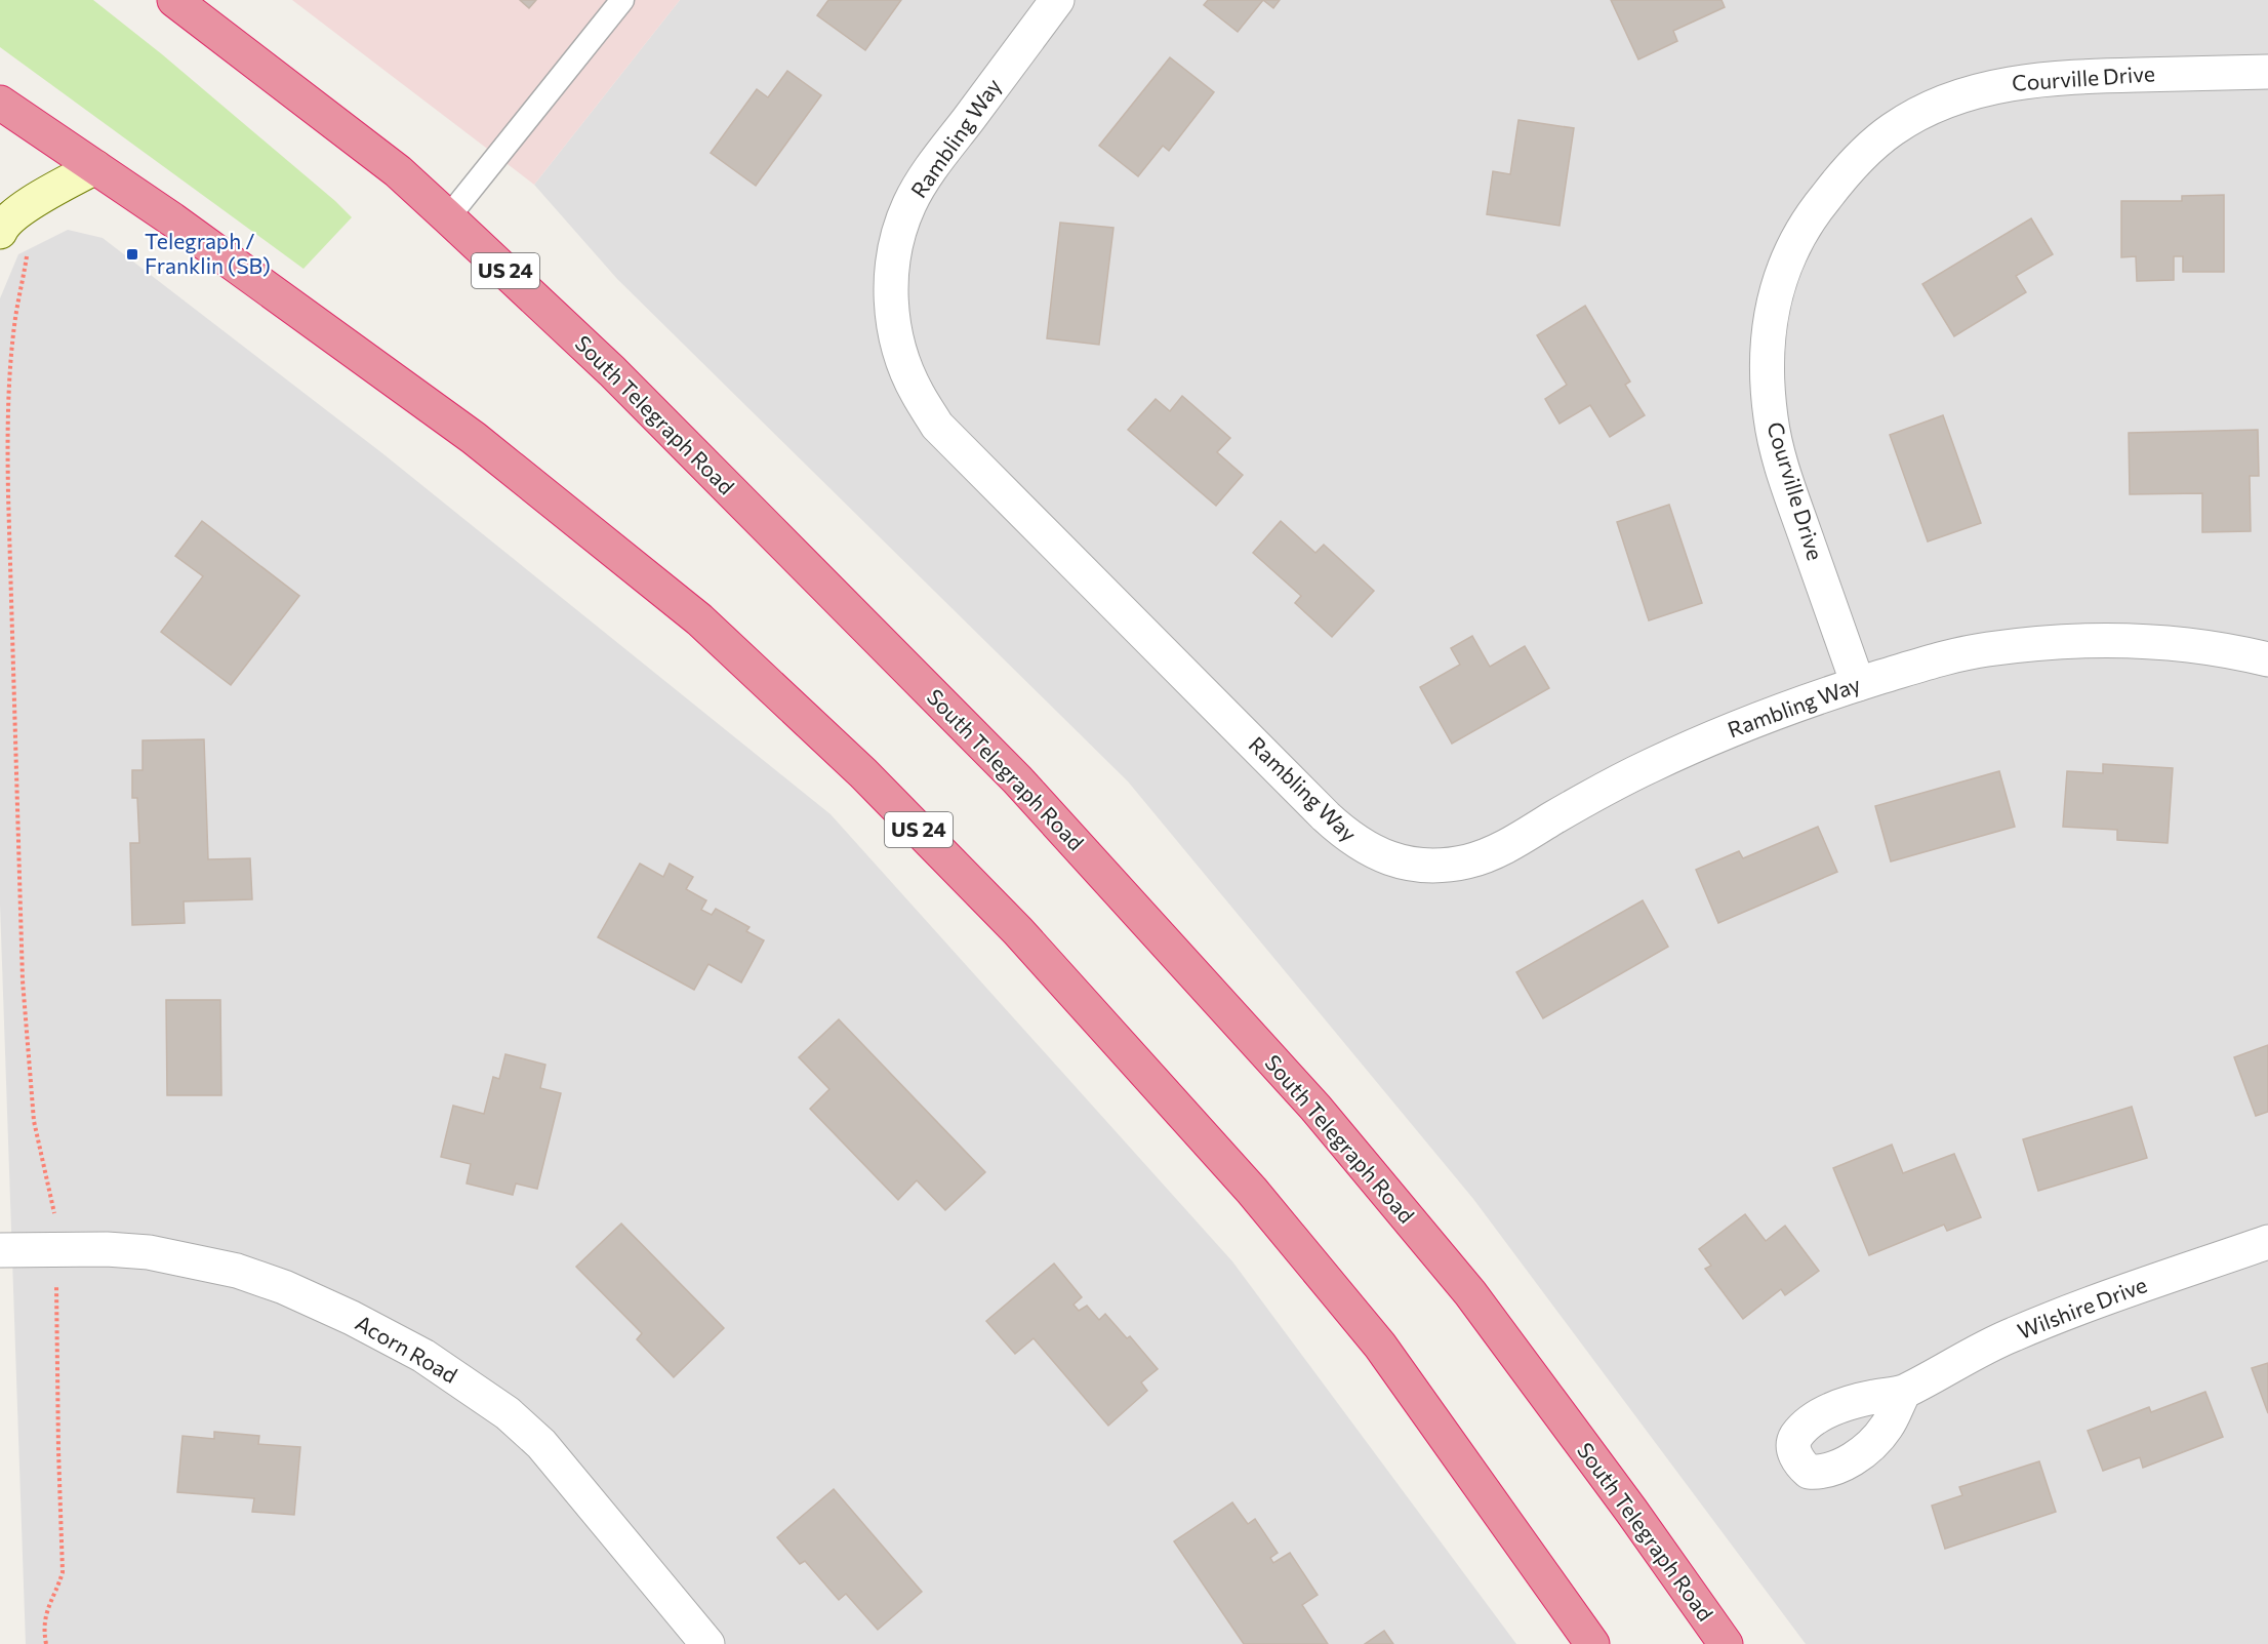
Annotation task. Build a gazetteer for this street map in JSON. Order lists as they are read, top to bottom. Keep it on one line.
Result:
{"streets":{"highway":["US 24","South Telegraph Road"],"street":["Courville Drive","Rambling Way","Wilshire Drive","Acorn Road"]},"crossings":[["Courville Drive","Rambling Way"]],"places":{"transit":["Telegraph / Franklin (SB)"]}}
